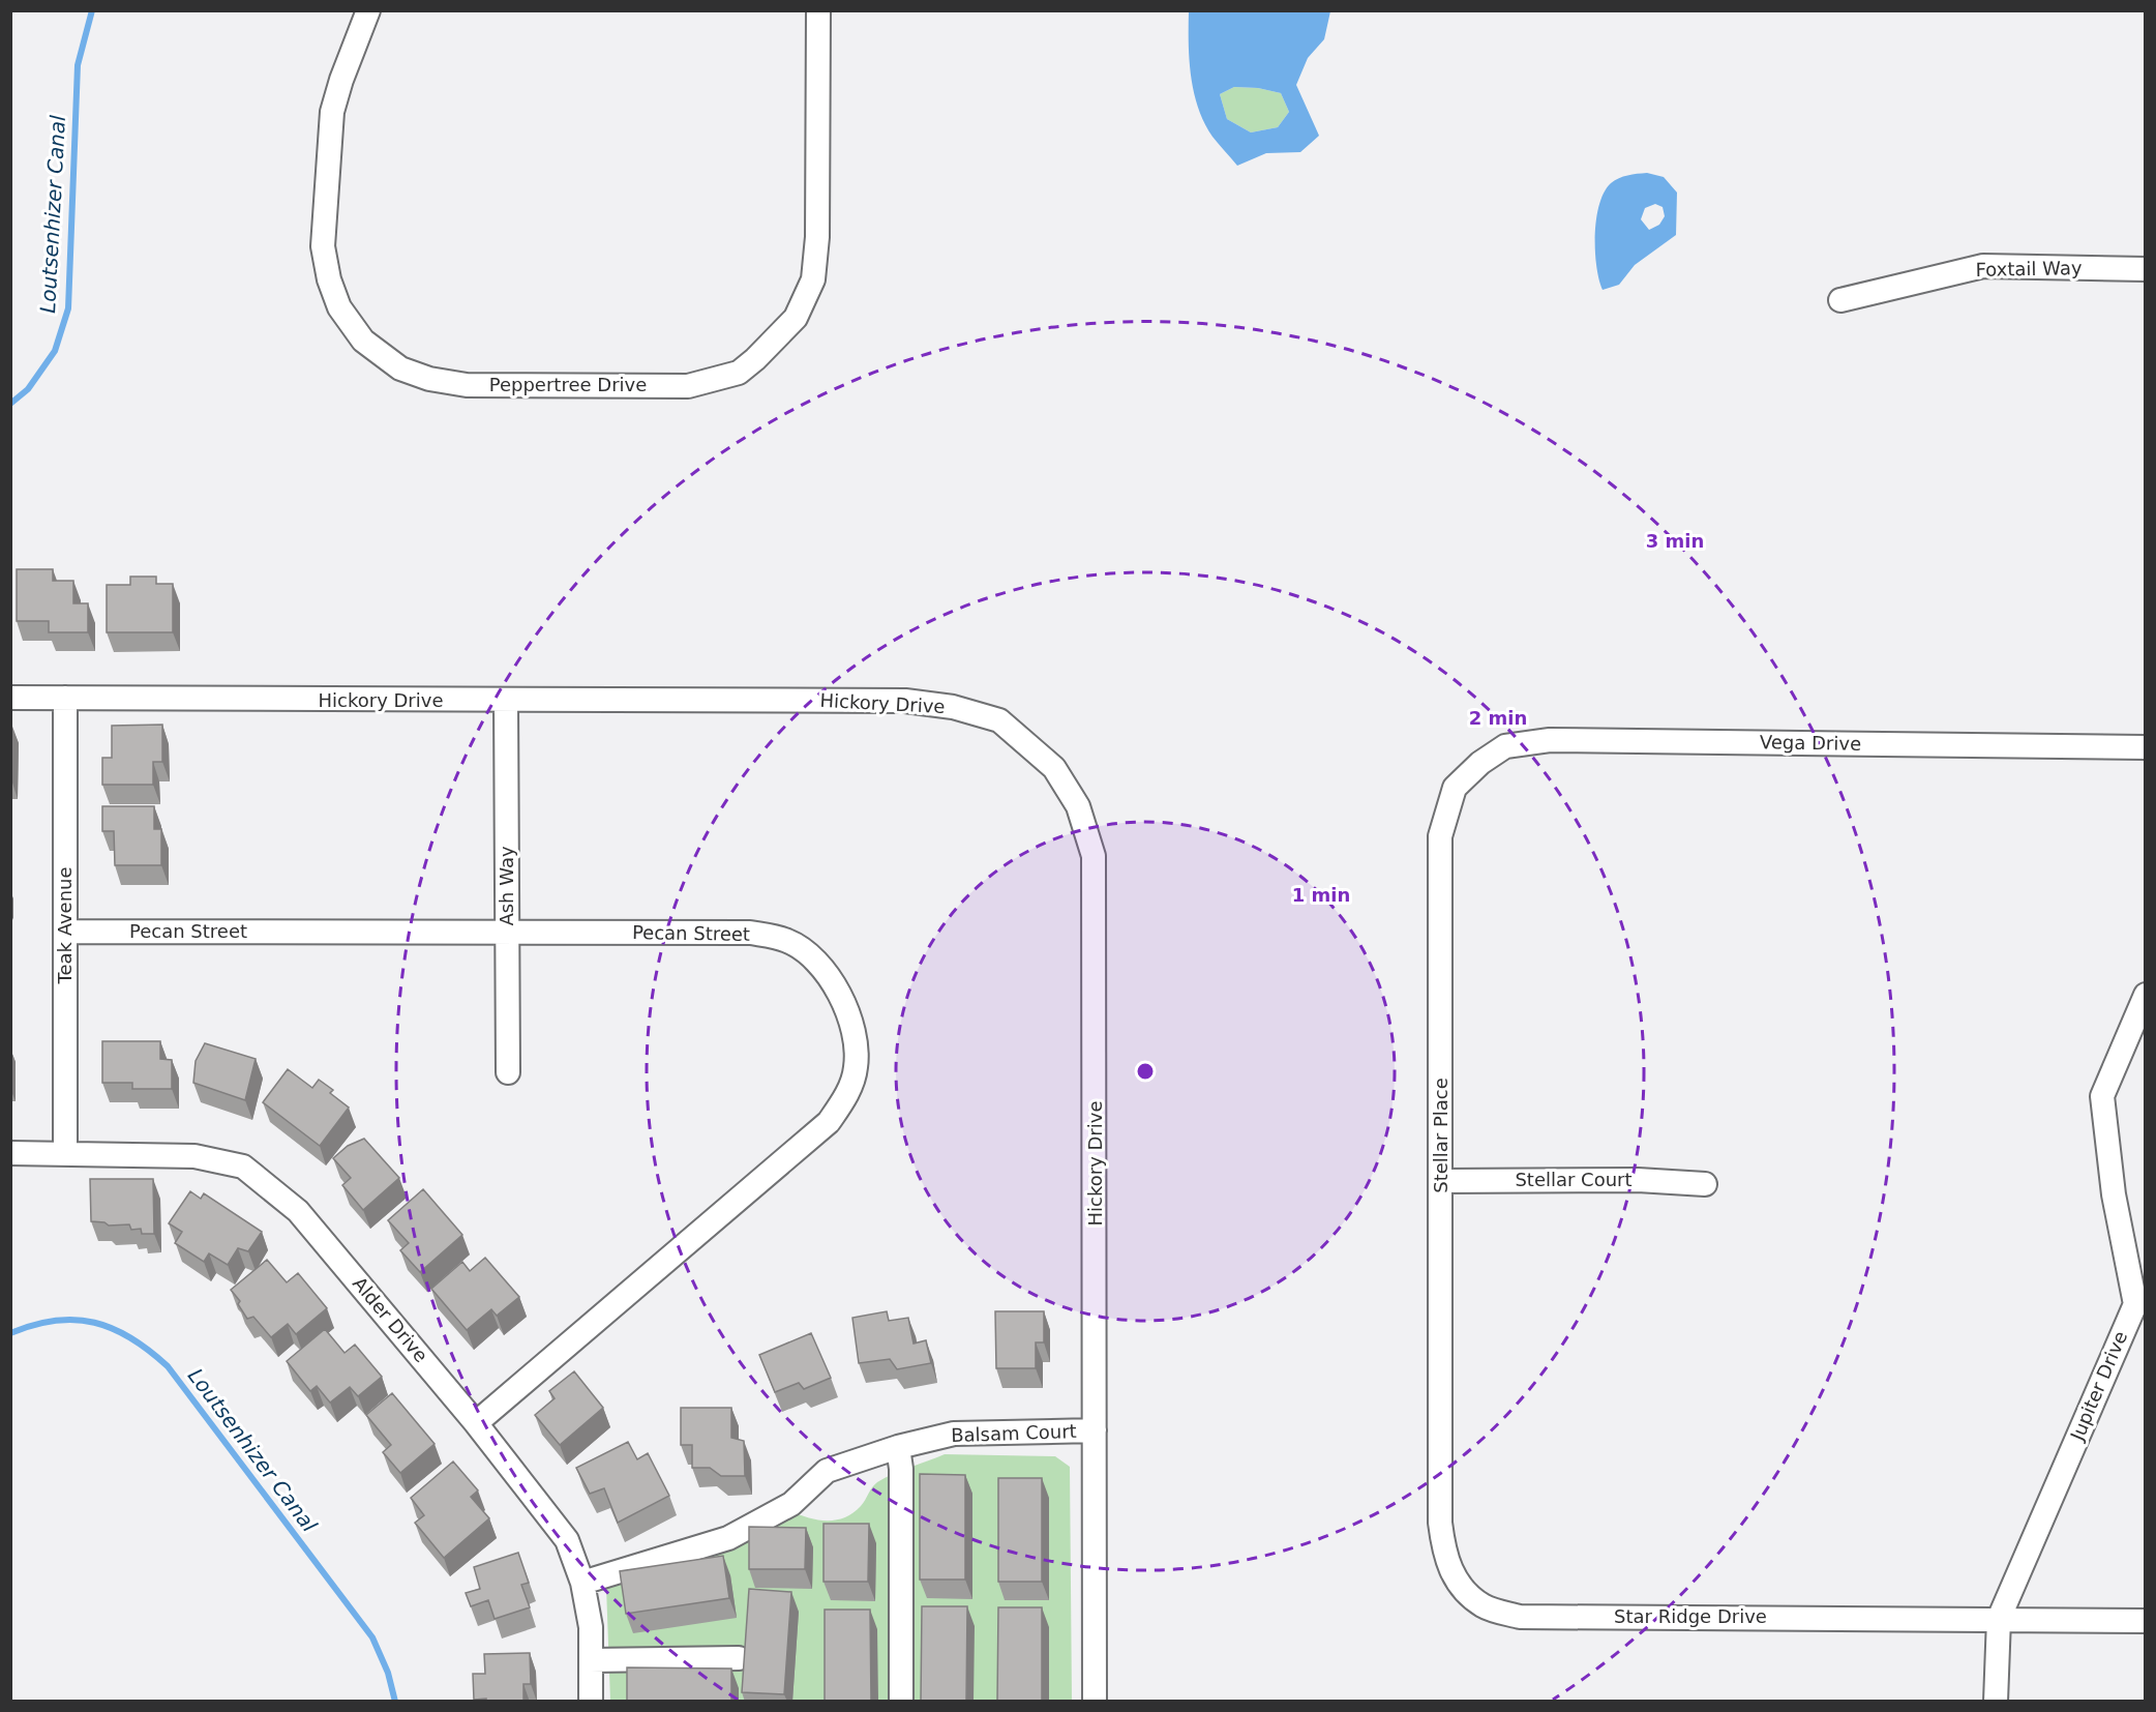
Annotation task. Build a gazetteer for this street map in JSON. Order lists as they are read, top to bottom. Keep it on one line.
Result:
{"streets":{"street":["Foxtail Way","Peppertree Drive","Hickory Drive","Vega Drive","Ash Way","Teak Avenue","Pecan Street","Stellar Place","Stellar Court","Alder Drive","Jupiter Drive","Balsam Court","Star Ridge Drive"]},"crossings":[["Hickory Drive","Ash Way"],["Hickory Drive","Teak Avenue"],["Hickory Drive","Balsam Court"],["Vega Drive","Stellar Place"],["Ash Way","Pecan Street"],["Teak Avenue","Pecan Street"],["Teak Avenue","Alder Drive"],["Pecan Street","Alder Drive"],["Stellar Place","Stellar Court"],["Stellar Place","Star Ridge Drive"],["Alder Drive","Balsam Court"],["Jupiter Drive","Star Ridge Drive"]],"water":["Loutsenhizer Canal"],"rings":["3 min","2 min","1 min"]}
